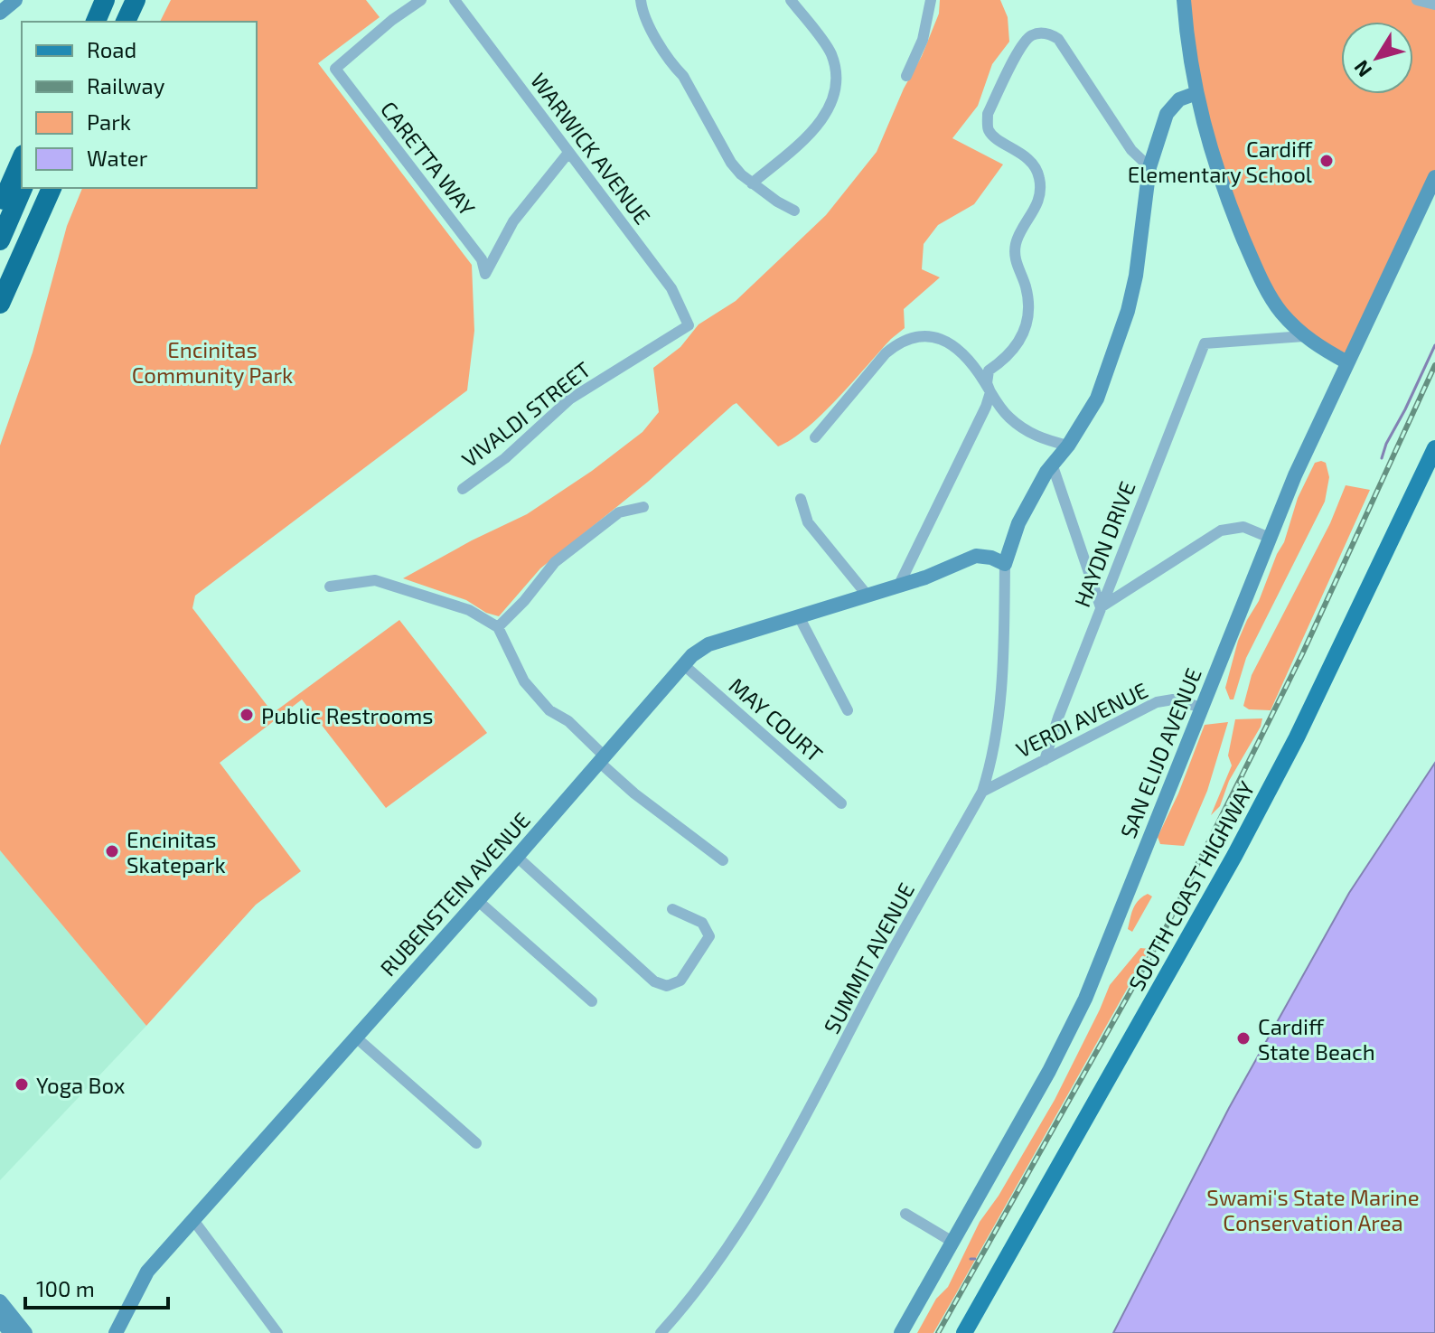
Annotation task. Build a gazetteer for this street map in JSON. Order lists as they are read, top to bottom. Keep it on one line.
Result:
{"streets":{"main road":["SOUTH COAST HIGHWAY"],"street":["WARWICK AVENUE","CARETTA WAY","VIVALDI STREET","HAYDN DRIVE","MAY COURT","VERDI AVENUE","SAN ELIJO AVENUE","RUBENSTEIN AVENUE","SUMMIT AVENUE"]},"crossings":[["WARWICK AVENUE","CARETTA WAY"],["WARWICK AVENUE","VIVALDI STREET"],["HAYDN DRIVE","VERDI AVENUE"],["MAY COURT","RUBENSTEIN AVENUE"],["VERDI AVENUE","SAN ELIJO AVENUE"],["VERDI AVENUE","SUMMIT AVENUE"],["RUBENSTEIN AVENUE","SUMMIT AVENUE"]],"parks":["Encinitas Community Park","Swami's State Marine Conservation Area"],"places":["Cardiff Elementary School","Public Restrooms","Encinitas Skatepark","Cardiff State Beach","Yoga Box"],"legend":["Road","Railway","Park","Water"],"scale_bar":"100 m","north":"bottom left"}
